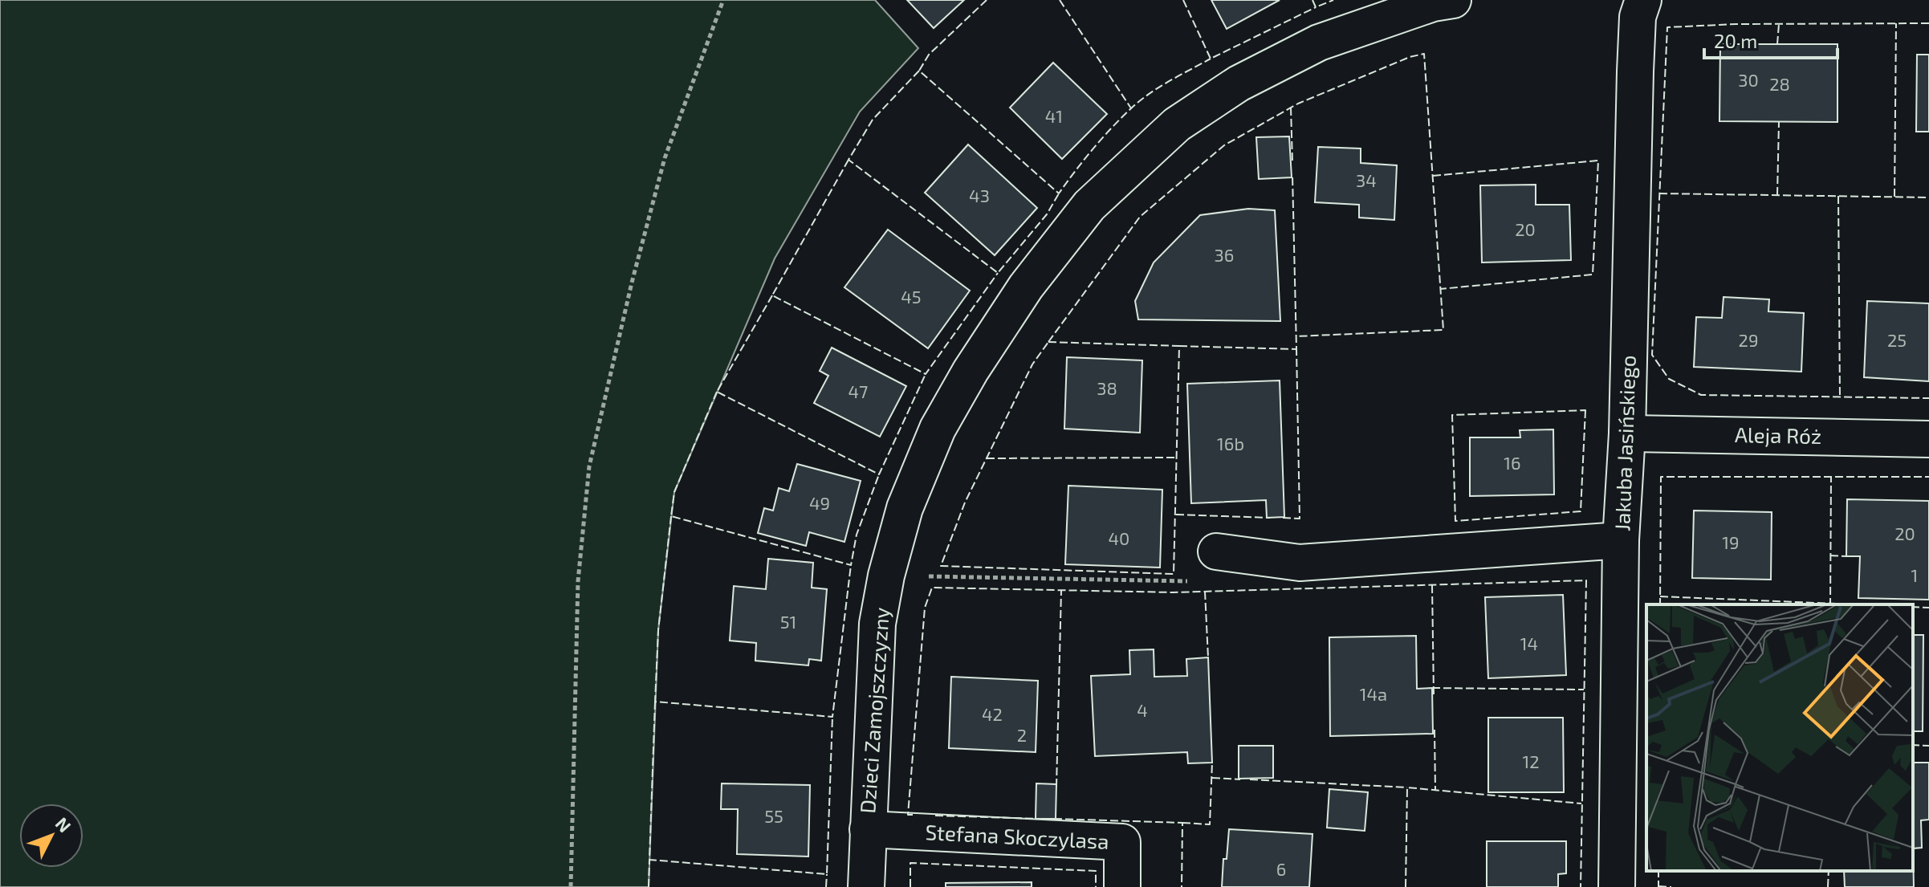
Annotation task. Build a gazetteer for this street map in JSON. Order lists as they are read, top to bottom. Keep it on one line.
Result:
{"streets":{"street":["Aleja Róż","Jakuba Jasińskiego","Dzieci Zamojszczyzny","Stefana Skoczylasa"]},"crossings":[["Aleja Róż","Jakuba Jasińskiego"],["Dzieci Zamojszczyzny","Stefana Skoczylasa"]],"house_numbers":["30","28","41","34","43","20","36","45","29","25","38","47","16b","16","49","20","40","19","1","51","14","14a","4","42","2","12","55","6"],"scale_bar":"20 m","north":"top right"}
